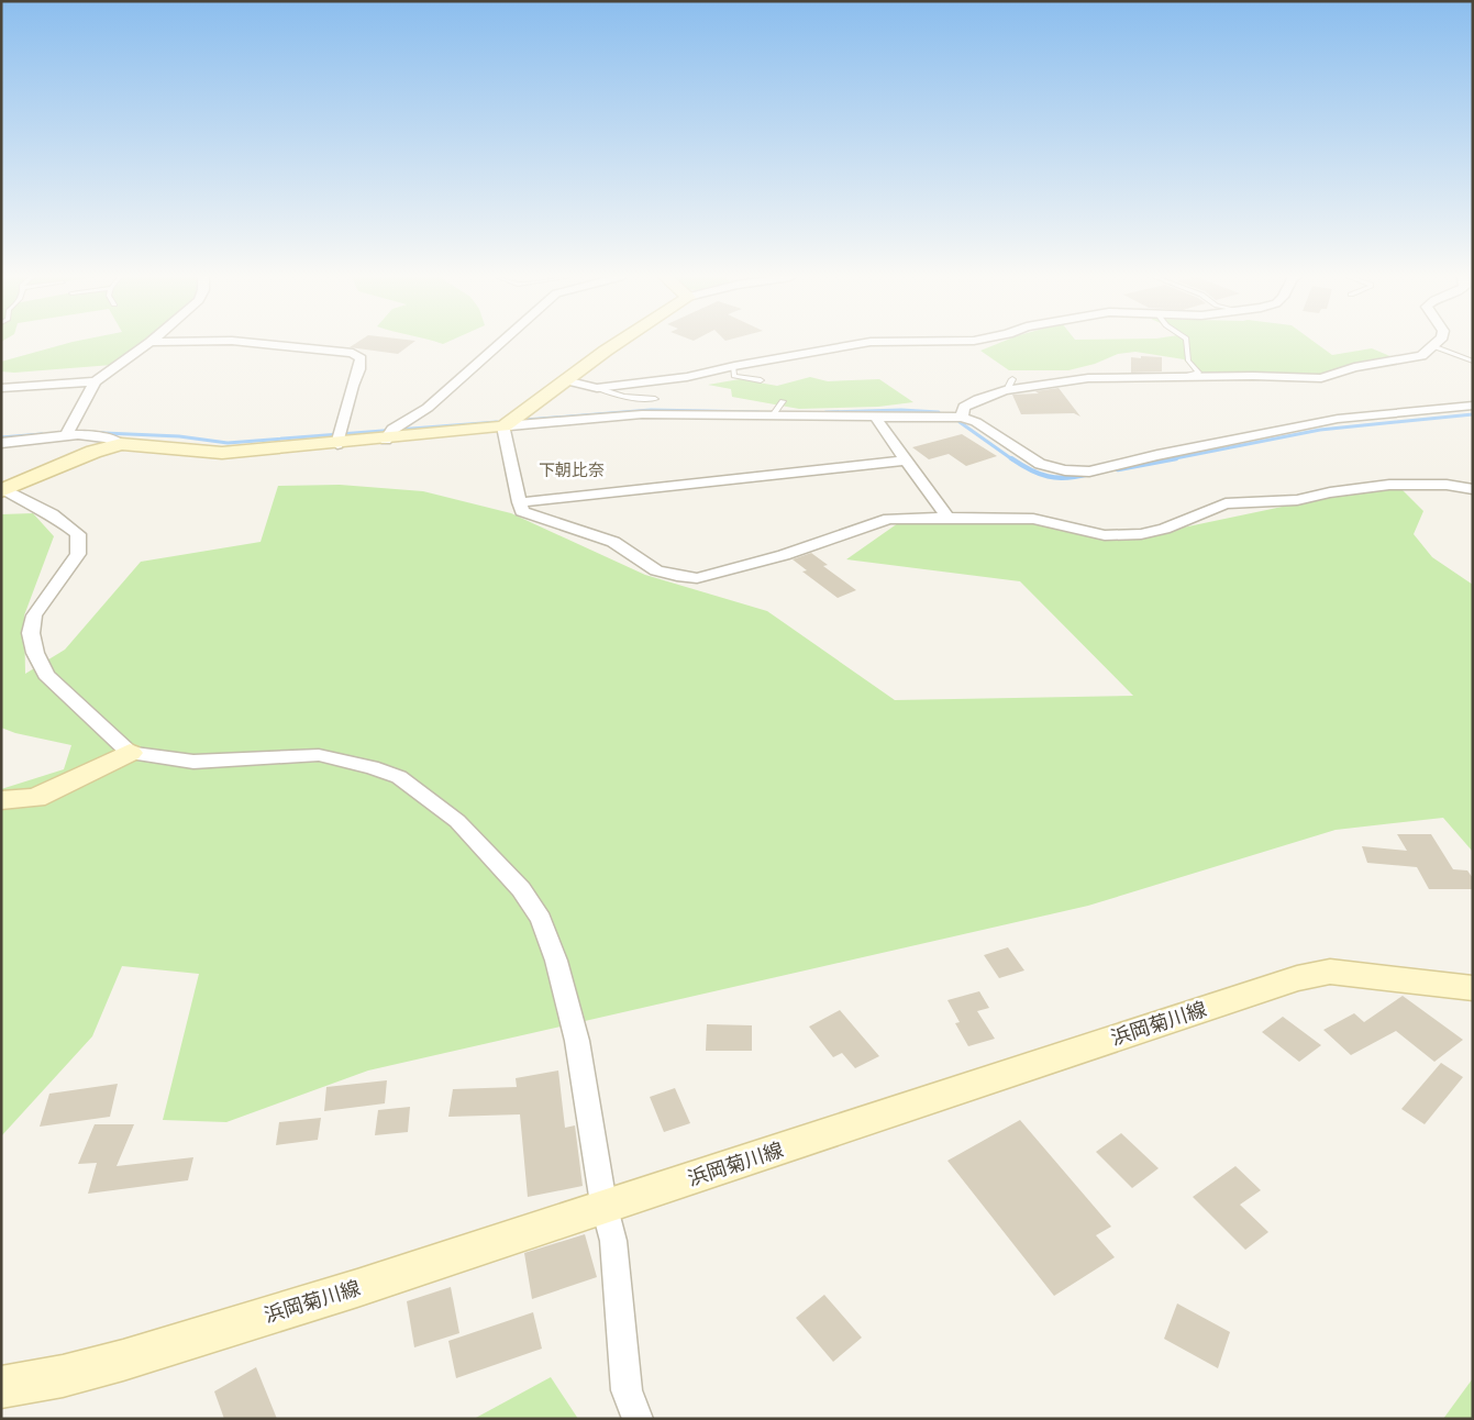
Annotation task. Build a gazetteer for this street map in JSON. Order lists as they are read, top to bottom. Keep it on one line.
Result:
{"streets":{"street":["浜岡菊川線"]},"districts":["下朝比奈"]}
